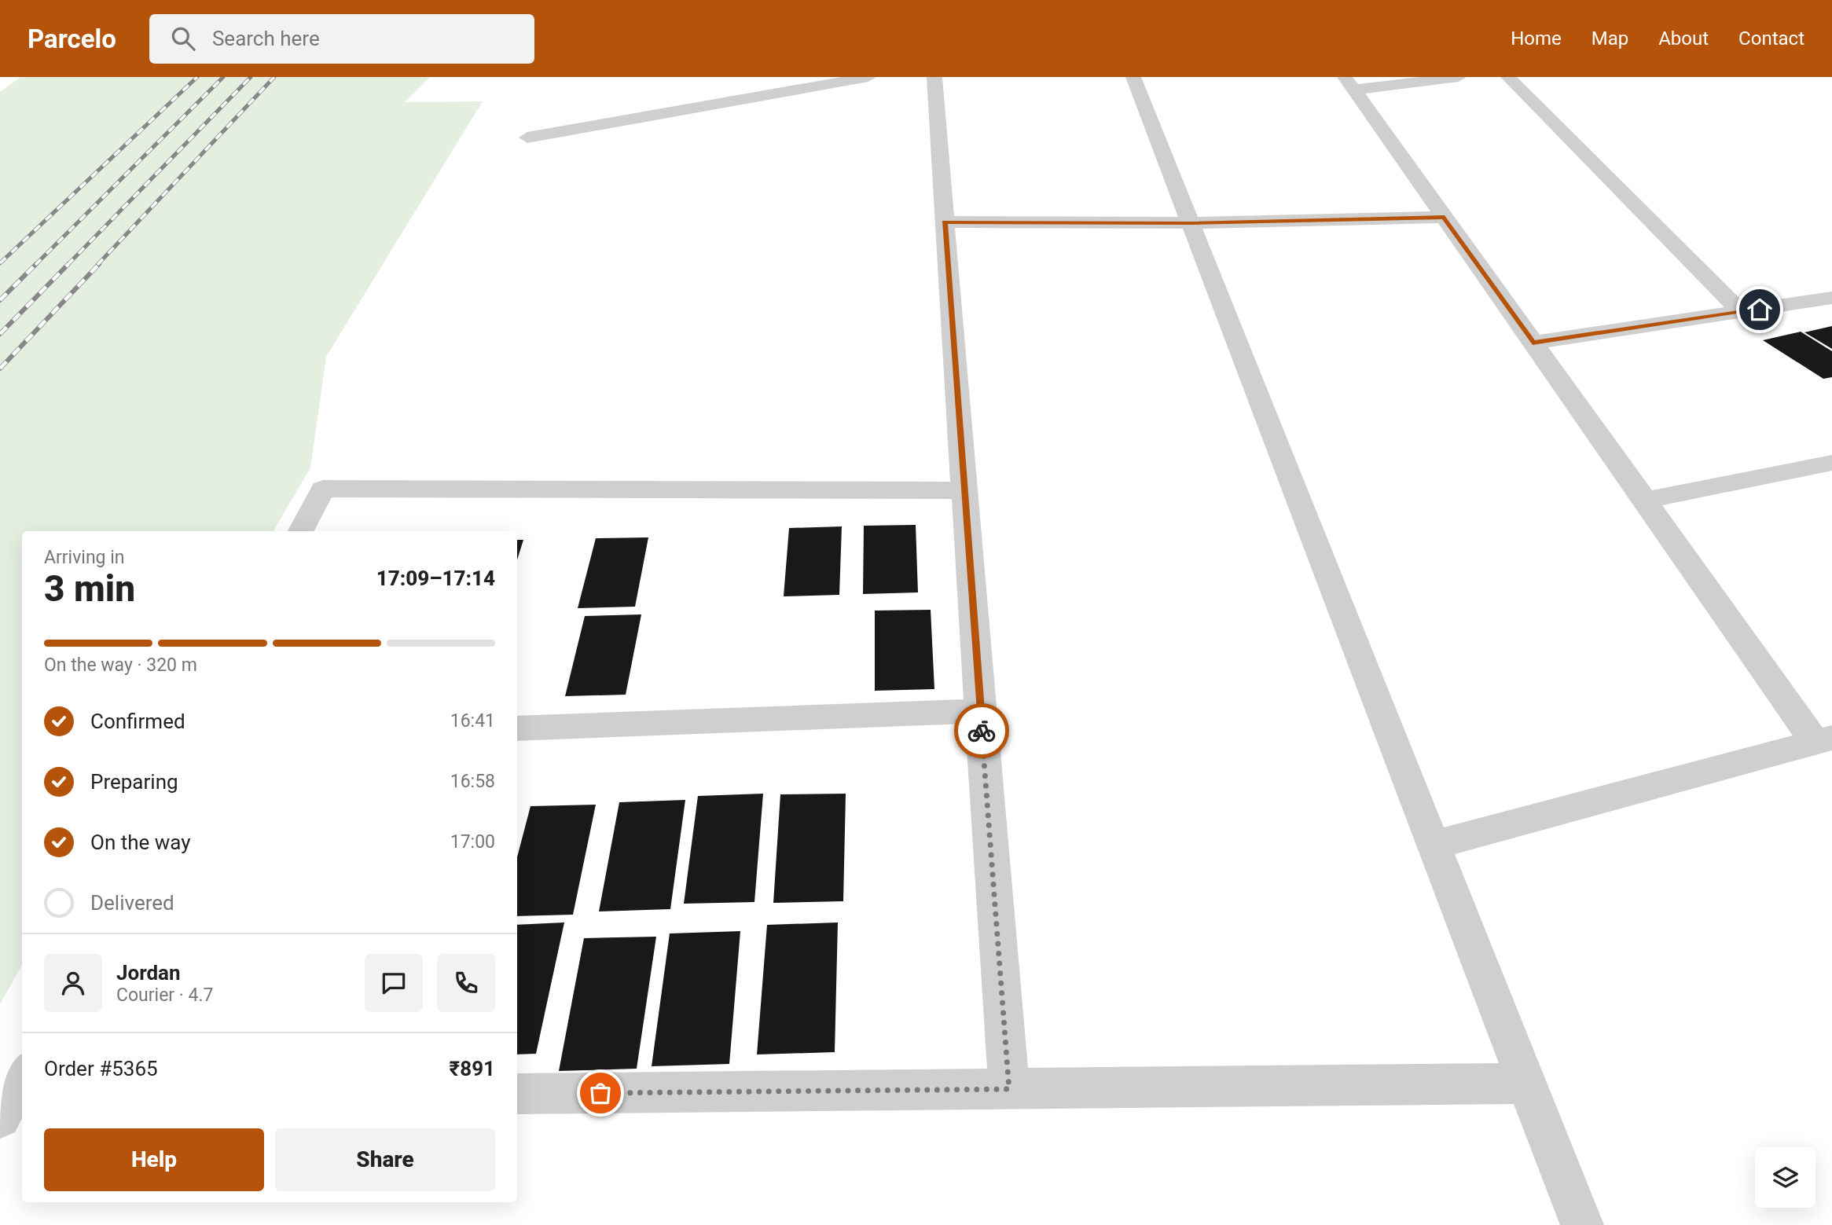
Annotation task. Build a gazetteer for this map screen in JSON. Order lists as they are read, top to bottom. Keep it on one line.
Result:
{"page":{"header":"Parcelo","search":"Search here","nav":["Home","Map","About","Contact"],"heading":["3 min","Arriving in","17:09–17:14"],"panel":["Jordan","Courier · 4.7","Order #5365","₹891"],"bar":"On the way · 320 m","list":[["Confirmed","16:41"],["Preparing","16:58"],["On the way","17:00"],"Delivered"],"buttons":["Help","Share"]}}
